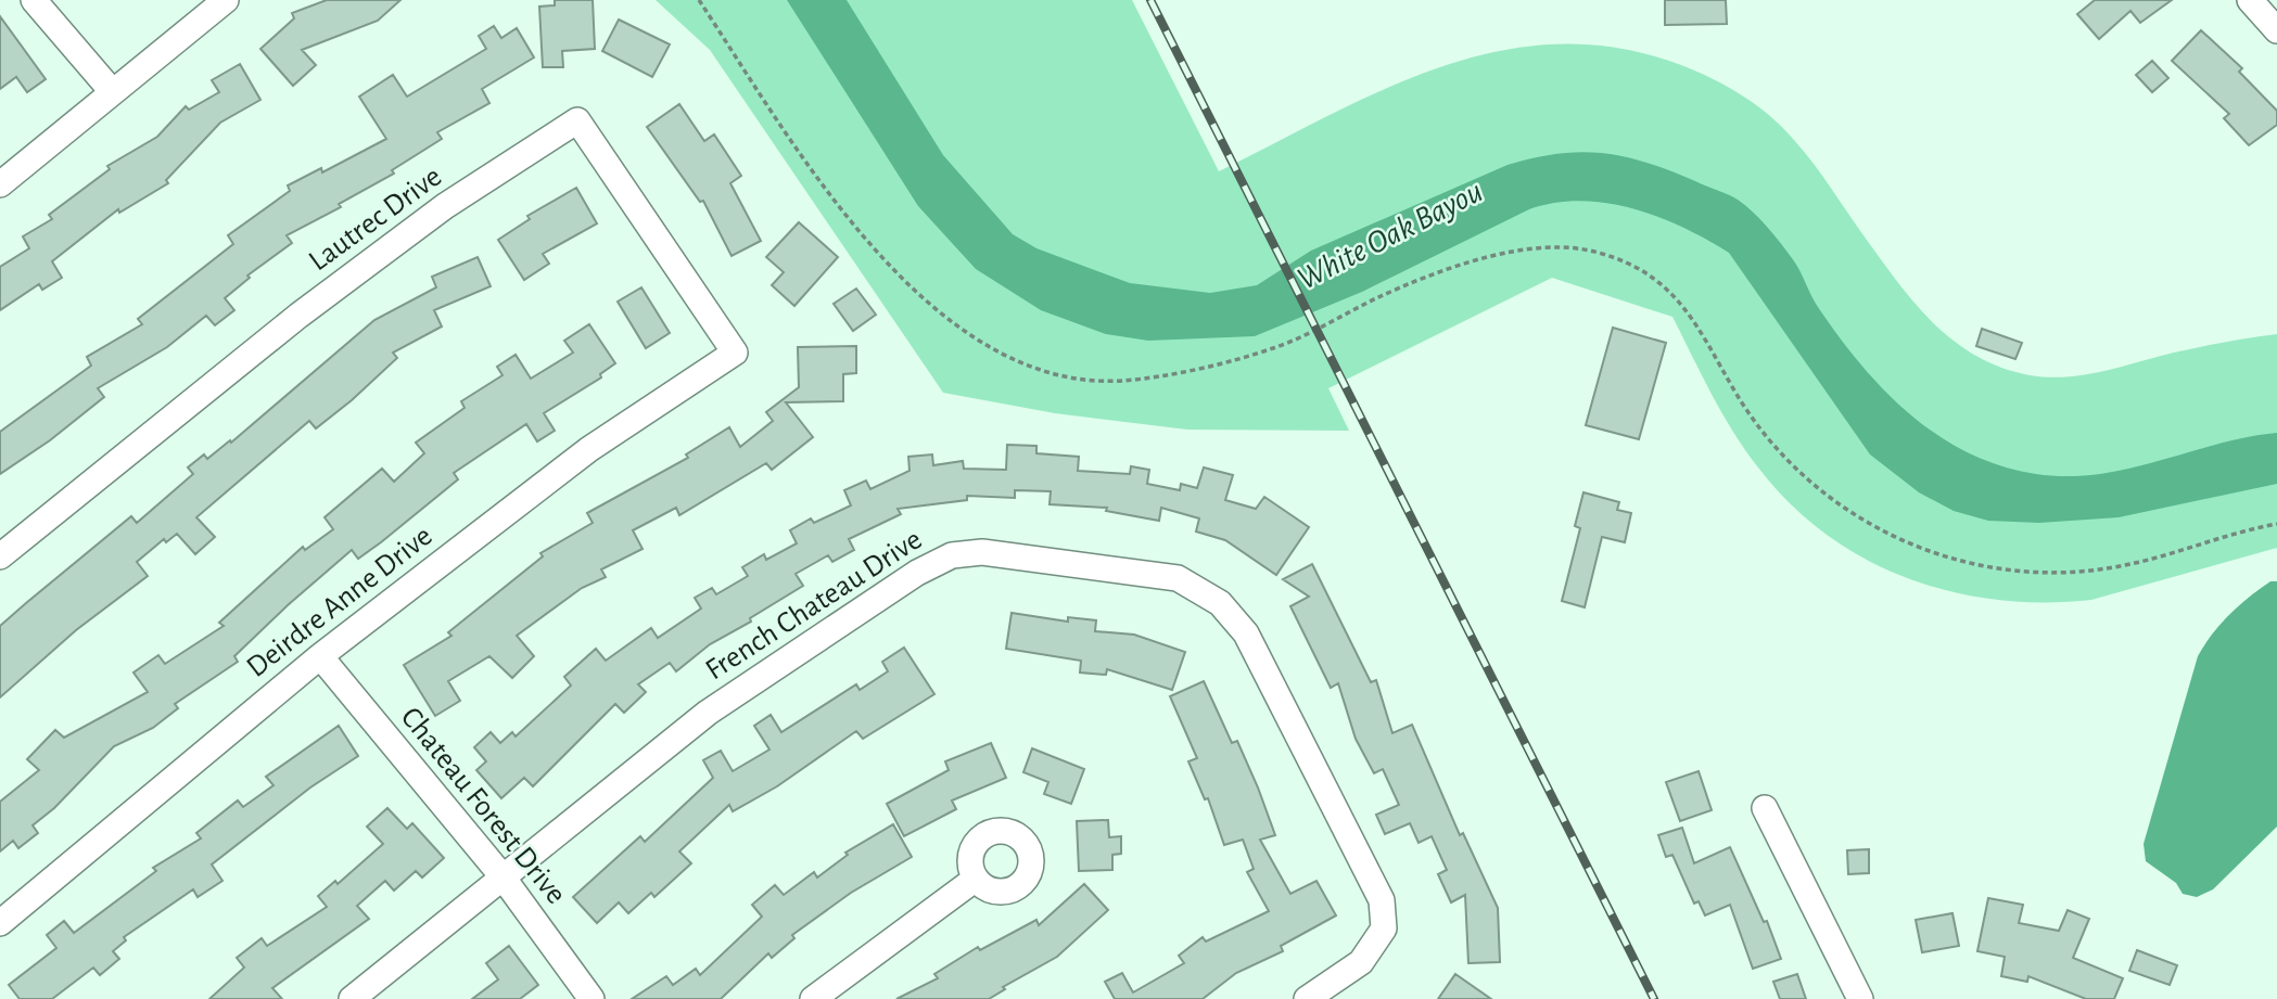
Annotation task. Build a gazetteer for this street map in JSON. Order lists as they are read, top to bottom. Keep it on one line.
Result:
{"streets":{"street":["Lautrec Drive","Deirdre Anne Drive","French Chateau Drive","Chateau Forest Drive"]},"crossings":[["Lautrec Drive","Deirdre Anne Drive"],["Deirdre Anne Drive","Chateau Forest Drive"],["French Chateau Drive","Chateau Forest Drive"]],"water":["White Oak Bayou"]}
